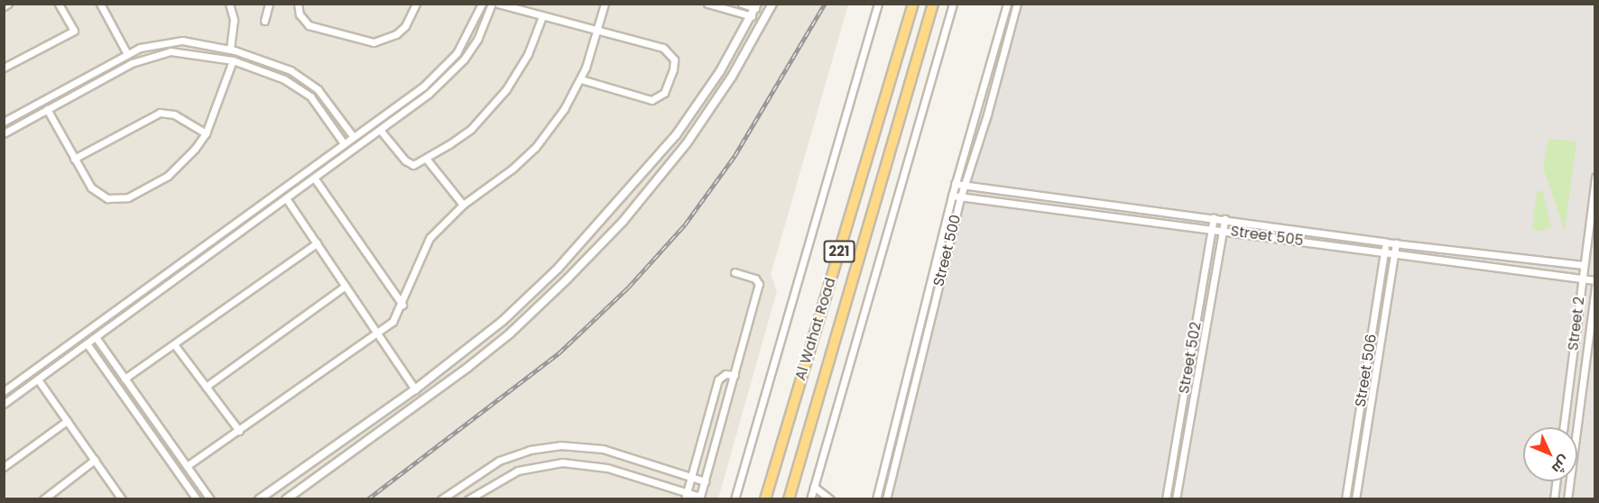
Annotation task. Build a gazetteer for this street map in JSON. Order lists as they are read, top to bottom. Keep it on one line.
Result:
{"streets":{"highway":["221","Al Wahat Road"],"street":["Street 505","Street 500","Street 2","Street 502","Street 506"]},"crossings":[["Street 505","Street 500"],["Street 505","Street 2"],["Street 505","Street 502"],["Street 505","Street 506"]],"north":"bottom right"}
